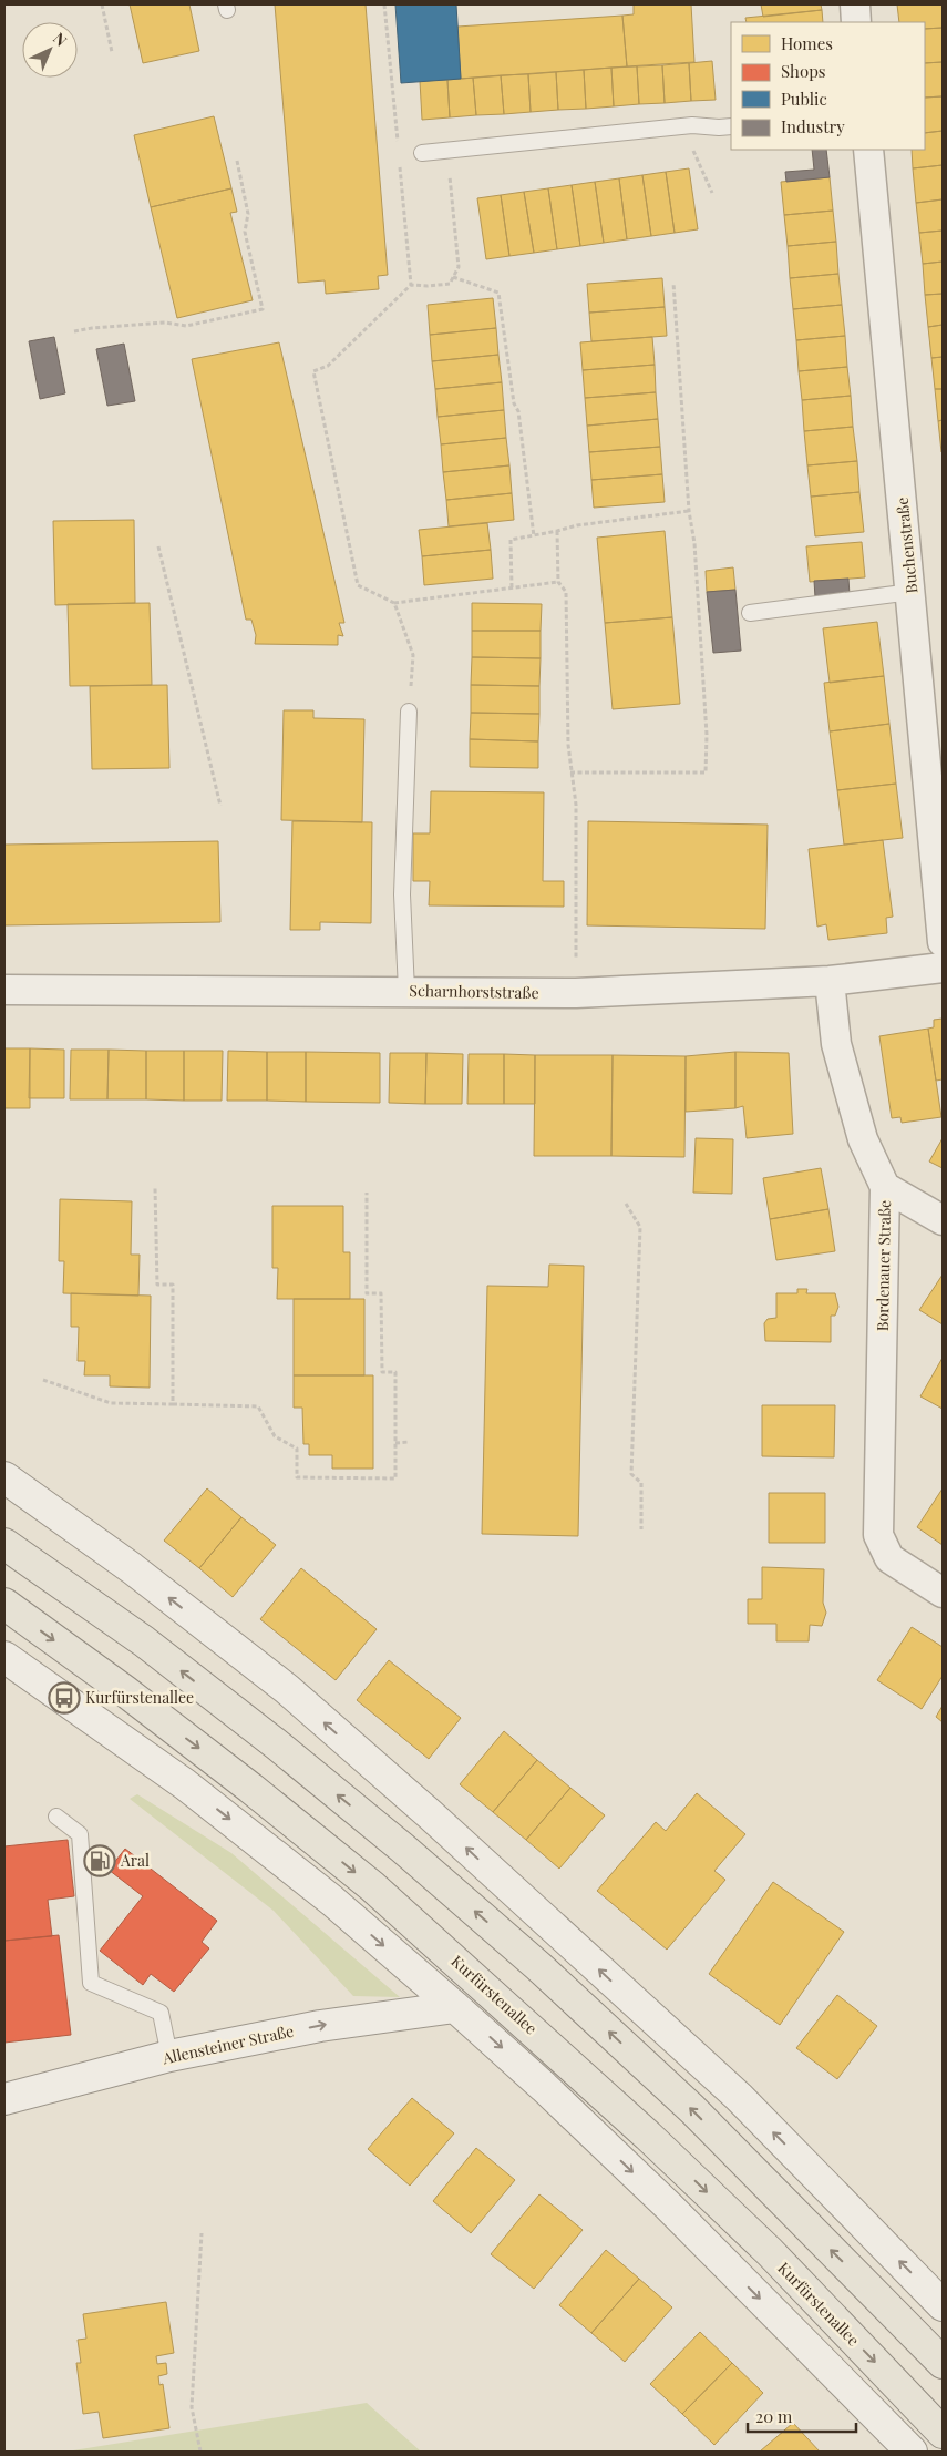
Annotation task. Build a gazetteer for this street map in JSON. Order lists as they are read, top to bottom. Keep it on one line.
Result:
{"streets":{"main road":["Kurfürstenallee","Allensteiner Straße"],"street":["Buchenstraße","Scharnhorststraße","Bordenauer Straße"]},"crossings":[["Scharnhorststraße","Bordenauer Straße"]],"one_way":["Allensteiner Straße"],"places":{"bus stop":["Kurfürstenallee"],"fuel station":["Aral"]},"legend":["Homes","Shops","Public","Industry"],"scale_bar":"20 m","north":"top right"}
